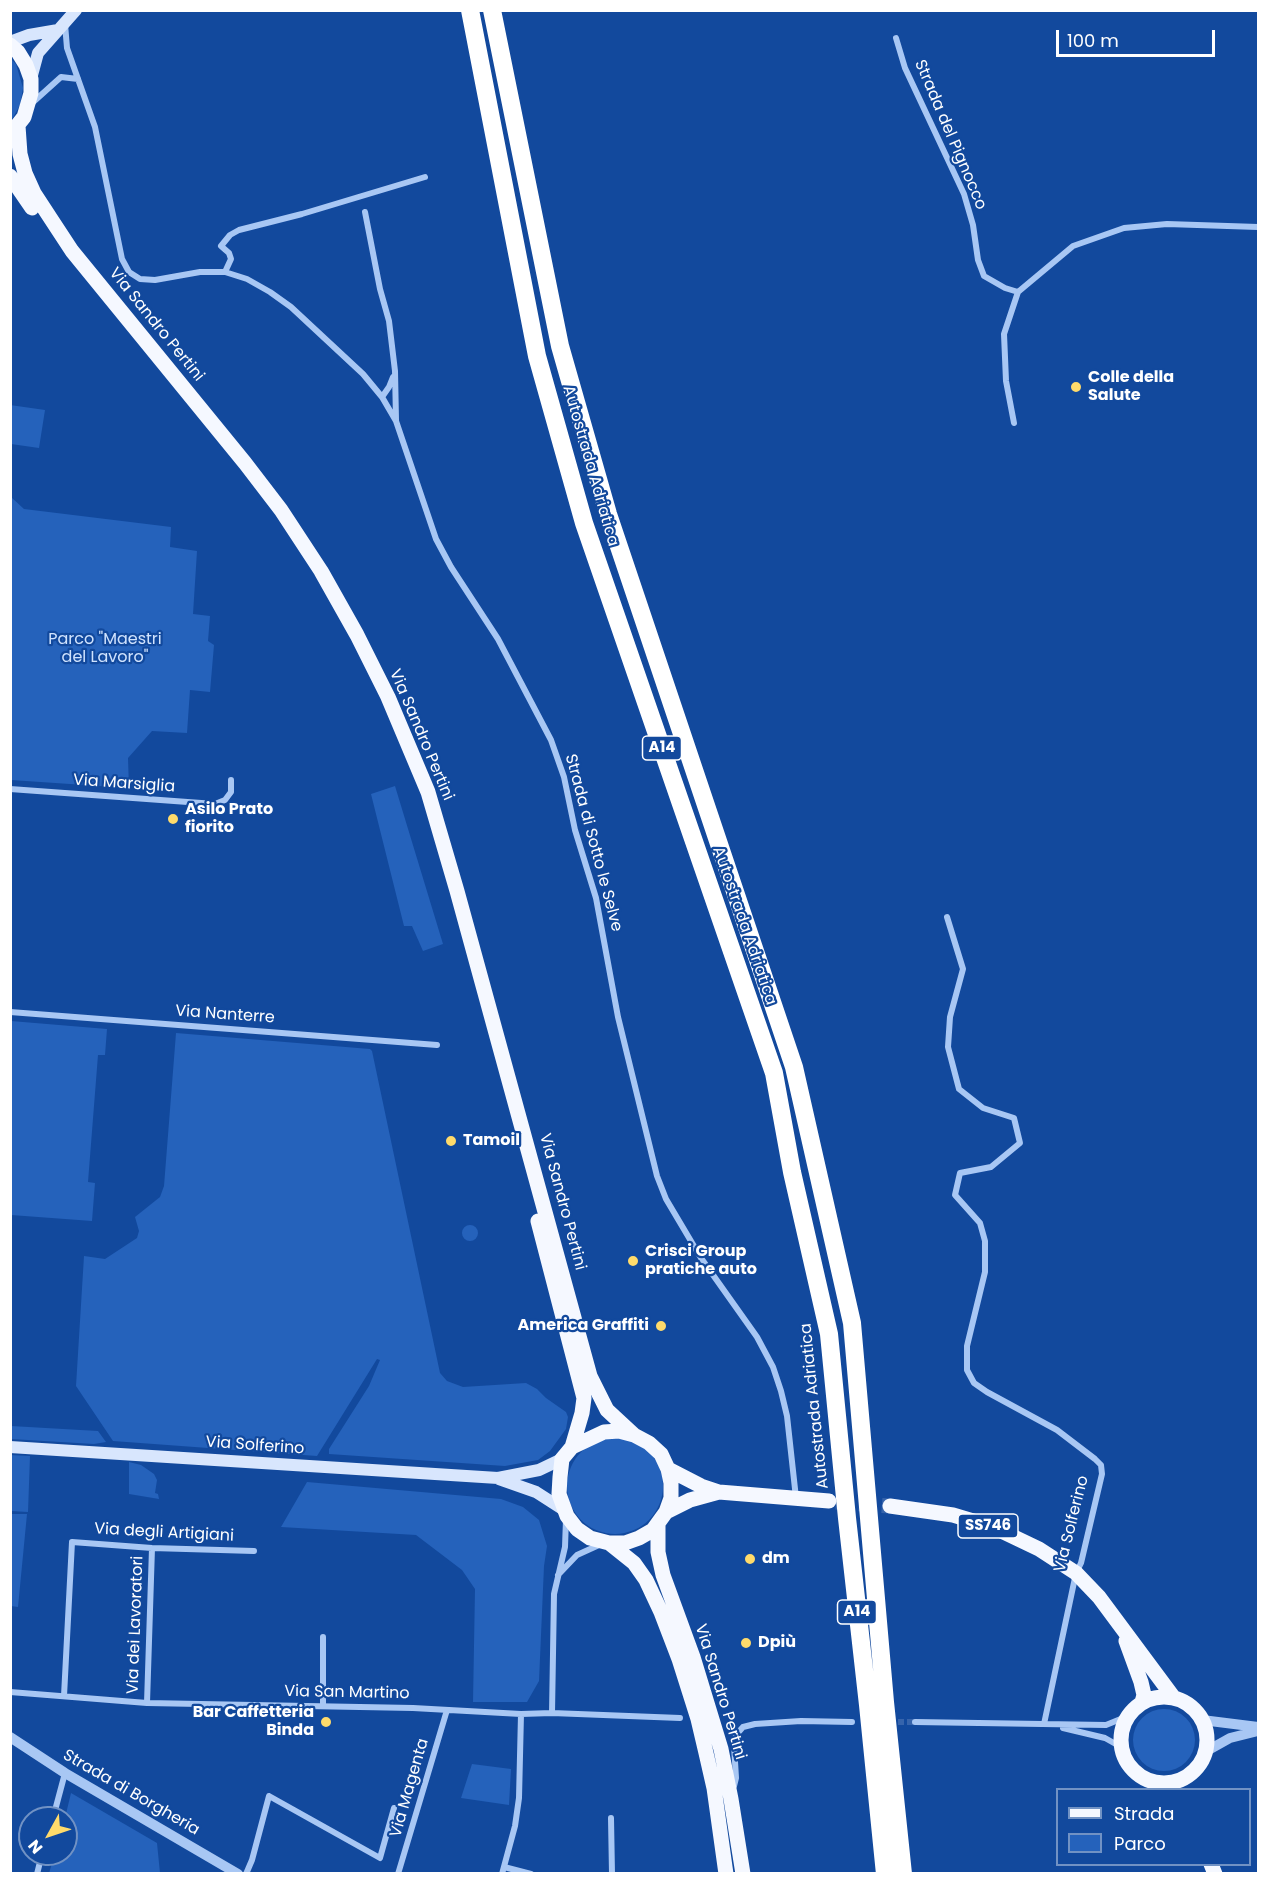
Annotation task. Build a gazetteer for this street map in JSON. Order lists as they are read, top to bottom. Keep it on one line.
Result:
{"streets":{"highway":["Autostrada Adriatica","A14"],"main road":["Via Sandro Pertini","Via Solferino","SS746"],"street":["Strada del Pignocco","Via Marsiglia","Strada di Sotto le Selve","Via Nanterre","Via degli Artigiani","Via dei Lavoratori","Via San Martino","Via Magenta","Strada di Borgheria"]},"crossings":[["Via Sandro Pertini","Via Solferino"],["Via Solferino","SS746"],["Via degli Artigiani","Via dei Lavoratori"],["Via degli Artigiani","Via San Martino"],["Via dei Lavoratori","Via San Martino"],["Via San Martino","Via Magenta"]],"parks":["Parco \"Maestri del Lavoro\""],"places":["Colle della Salute","Asilo Prato fiorito","Tamoil","Crisci Group pratiche auto","America Graffiti","dm","Dpiù","Bar Caffetteria Binda"],"legend":["Strada","Parco"],"scale_bar":"100 m","north":"bottom left"}
